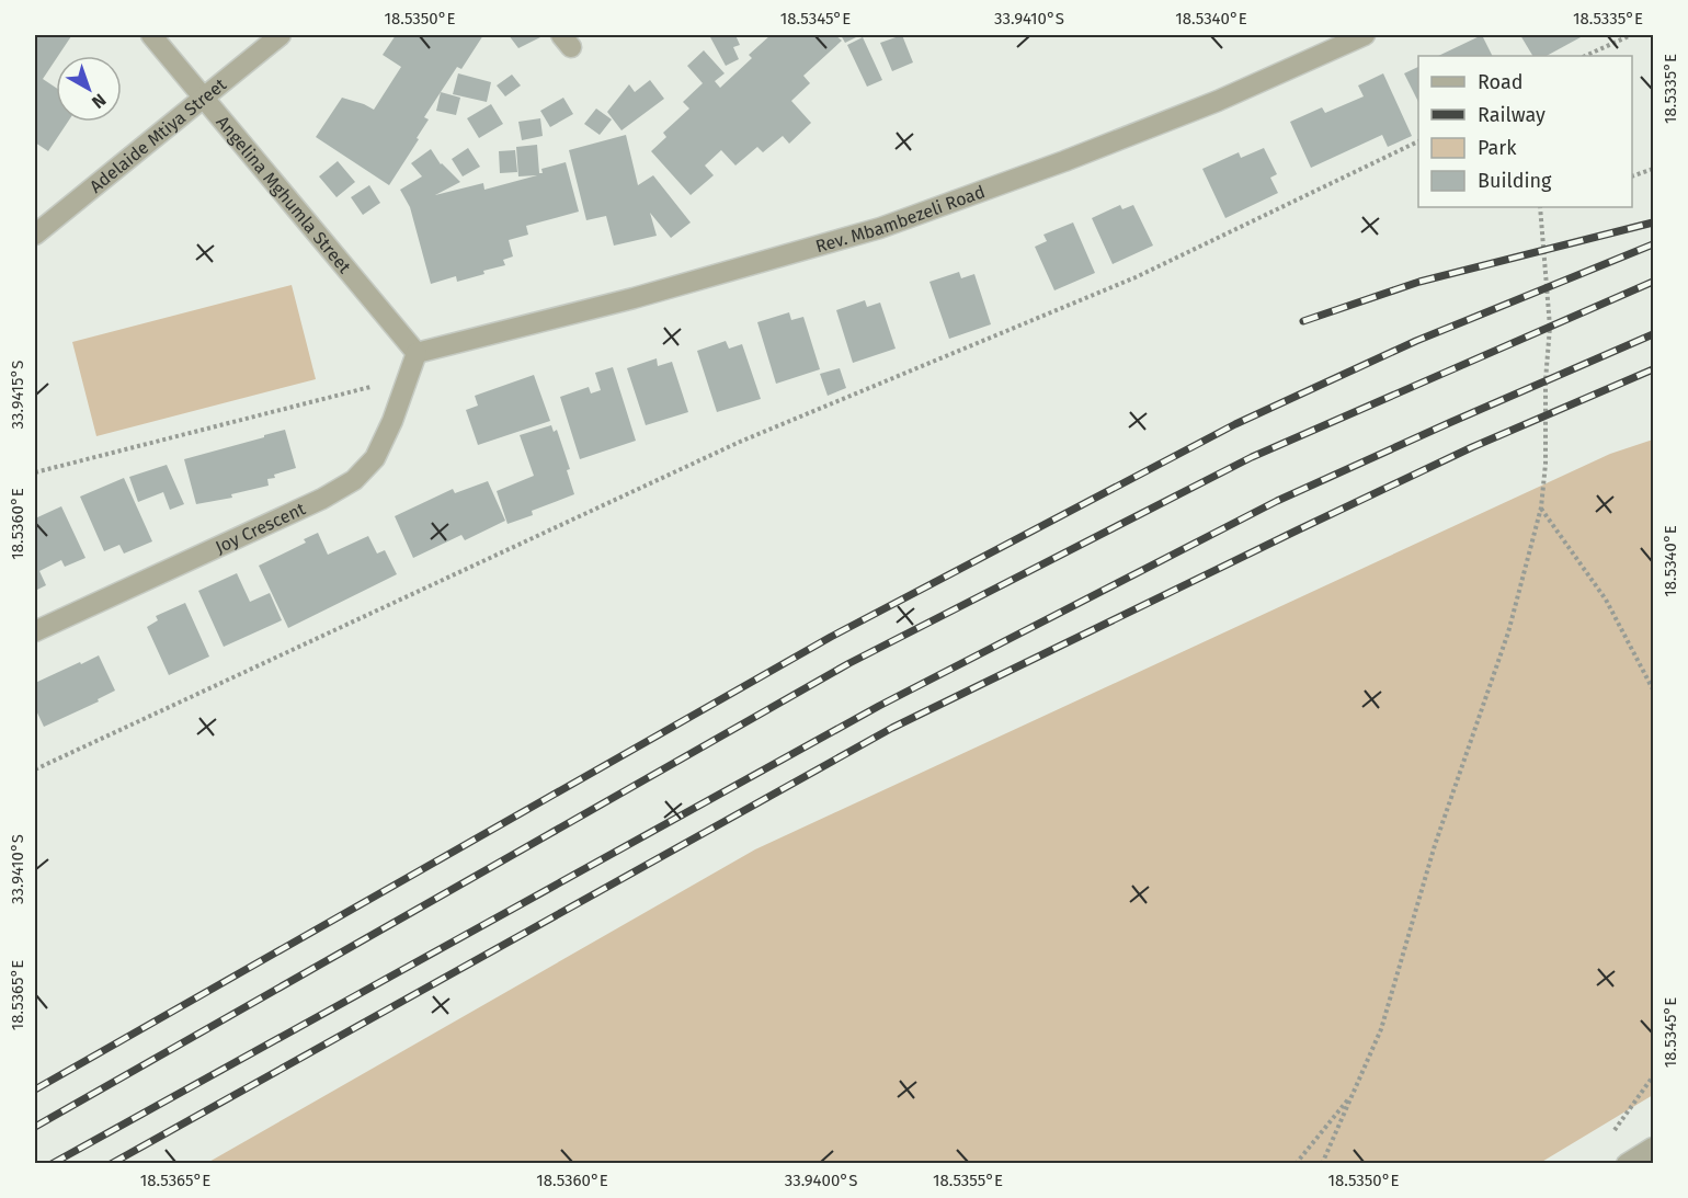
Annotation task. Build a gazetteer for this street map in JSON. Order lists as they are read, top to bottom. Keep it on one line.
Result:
{"streets":{"street":["Adelaide Mtiya Street","Angelina Mghumla Street","Rev. Mbambezeli Road","Joy Crescent"]},"crossings":[["Adelaide Mtiya Street","Angelina Mghumla Street"],["Angelina Mghumla Street","Rev. Mbambezeli Road"],["Angelina Mghumla Street","Joy Crescent"],["Rev. Mbambezeli Road","Joy Crescent"]],"legend":["Road","Railway","Park","Building"],"north":"bottom right","coordinates":["18.5350°E","18.5345°E","33.9410°S","18.5340°E","18.5335°E","33.9415°S","18.5360°E","18.5365°E","33.9400°S","18.5355°E"]}
